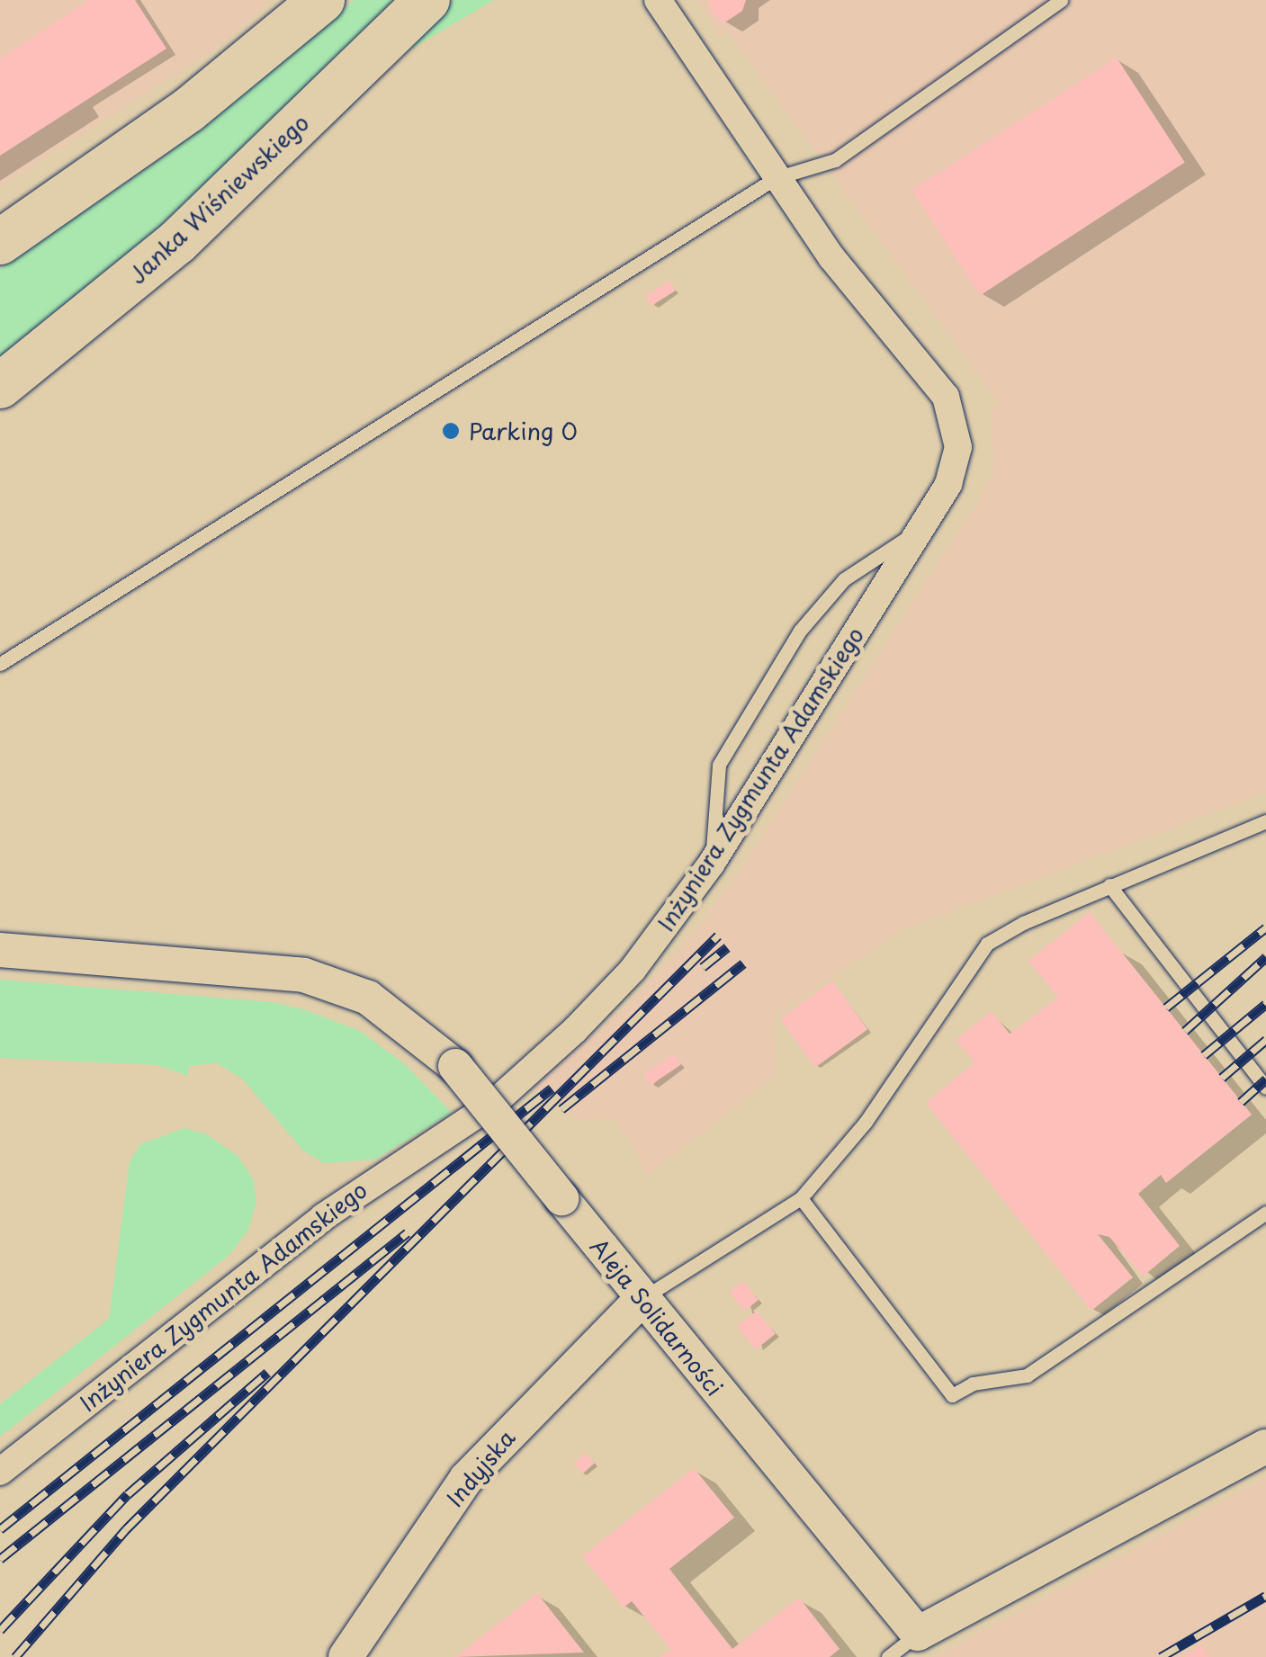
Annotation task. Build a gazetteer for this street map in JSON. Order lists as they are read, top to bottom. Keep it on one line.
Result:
{"streets":{"highway":["Janka Wiśniewskiego"],"street":["Inżyniera Zygmunta Adamskiego","Aleja Solidarności","Indyjska"]},"crossings":[["Aleja Solidarności","Indyjska"]],"places":["Parking 0"]}
